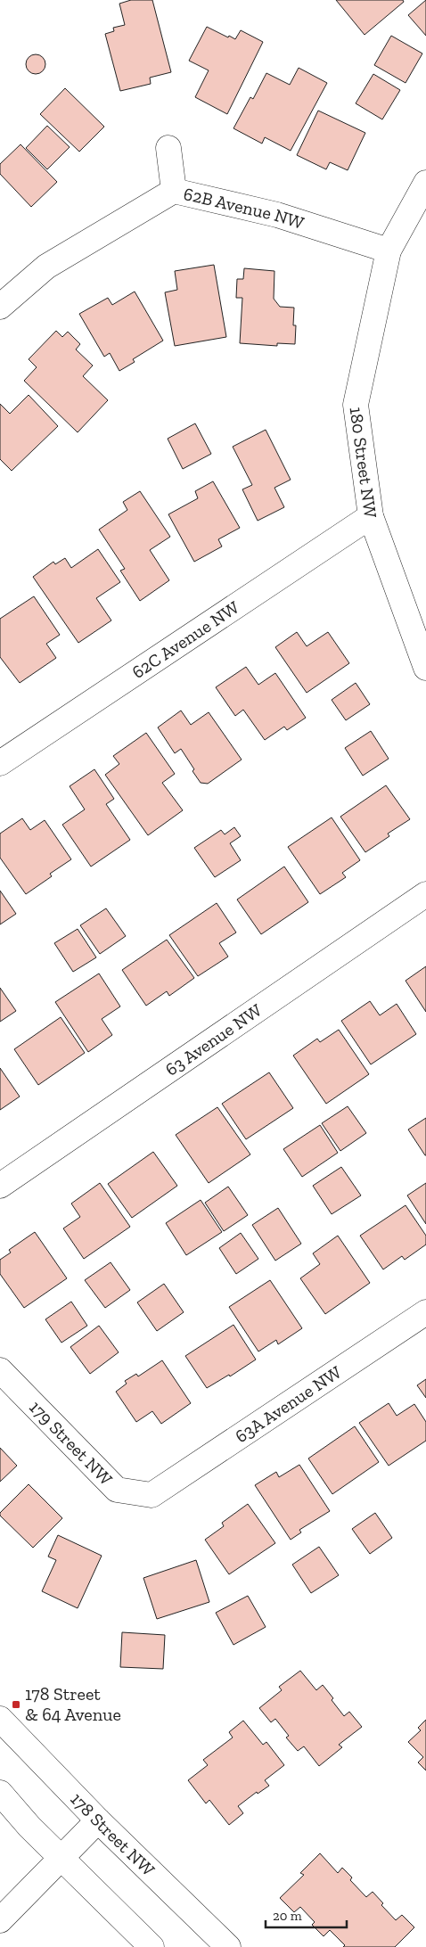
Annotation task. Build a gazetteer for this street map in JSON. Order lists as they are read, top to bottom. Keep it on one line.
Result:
{"streets":{"street":["62B Avenue NW","180 Street NW","62C Avenue NW","63 Avenue NW","63A Avenue NW","179 Street NW","178 Street NW"]},"crossings":[["62B Avenue NW","180 Street NW"],["180 Street NW","62C Avenue NW"],["63A Avenue NW","179 Street NW"]],"places":{"transit":["178 Street & 64 Avenue"]},"scale_bar":"20 m"}
